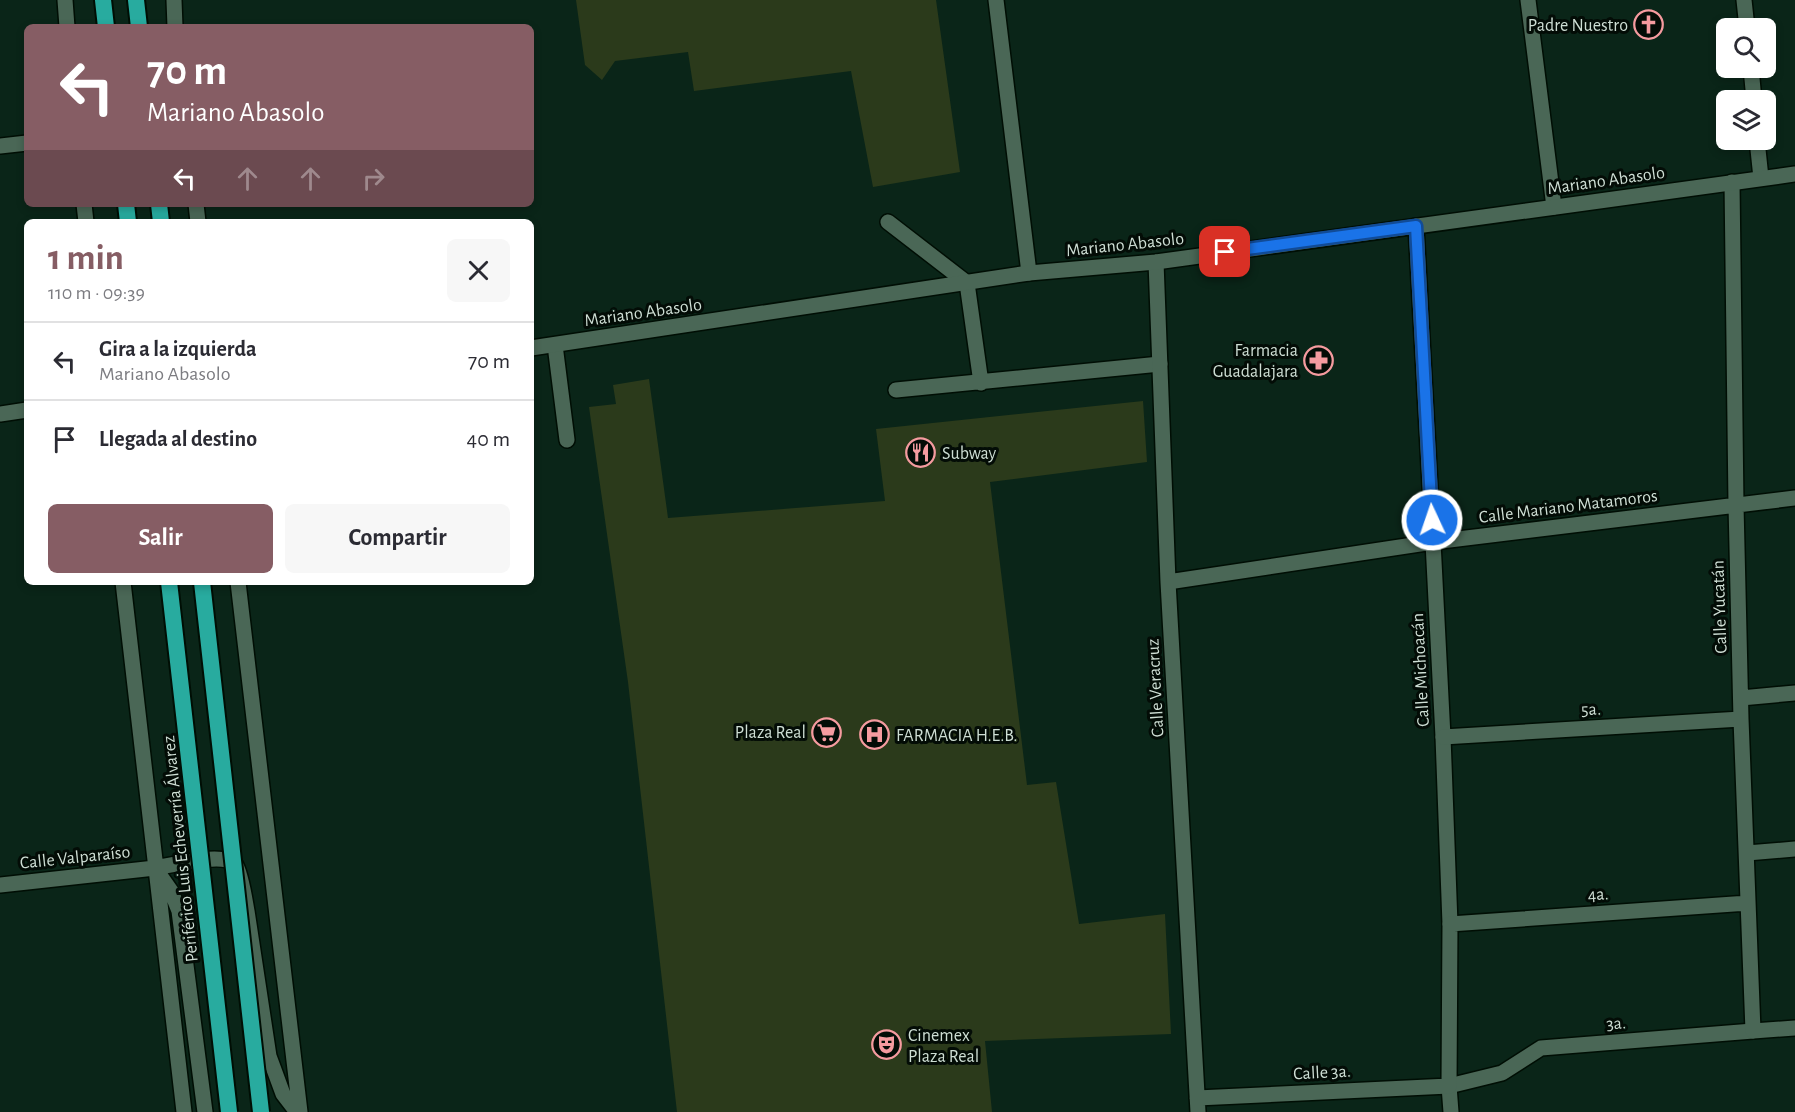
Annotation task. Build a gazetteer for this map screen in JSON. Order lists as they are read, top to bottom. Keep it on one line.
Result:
{"streets":{"highway":["Periférico Luis Echeverría Álvarez"],"street":["Mariano Abasolo","Calle Mariano Matamoros","Calle Yucatán","Calle Michoacán","Calle Veracruz","5a.","Calle Valparaíso","4a.","3a.","Calle 3a."]},"crossings":[["Mariano Abasolo","Calle Yucatán"],["Mariano Abasolo","Calle Michoacán"],["Mariano Abasolo","Calle Veracruz"],["Calle Mariano Matamoros","Calle Yucatán"],["Calle Mariano Matamoros","Calle Michoacán"],["Calle Mariano Matamoros","Calle Veracruz"],["Calle Yucatán","5a."],["Calle Yucatán","4a."],["Calle Yucatán","3a."],["Calle Michoacán","5a."],["Calle Michoacán","4a."],["Calle Michoacán","3a."],["Calle Michoacán","Calle 3a."],["Calle Veracruz","Calle 3a."],["3a.","Calle 3a."]],"places":{"church":["Padre Nuestro"],"pharmacy":["Farmacia Guadalajara"],"restaurant":["Subway"],"supermarket":["Plaza Real"],"hospital":["FARMACIA H.E.B."],"theatre":["Cinemex Plaza Real"]},"page":{"turn":["70 m","Mariano Abasolo"],"heading":["1 min","110 m · 09:39"],"list":[{"name":"Gira a la izquierda","note":"Mariano Abasolo","value":"70 m"},{"name":"Llegada al destino","value":"40 m"}],"buttons":["Salir","Compartir"]}}
